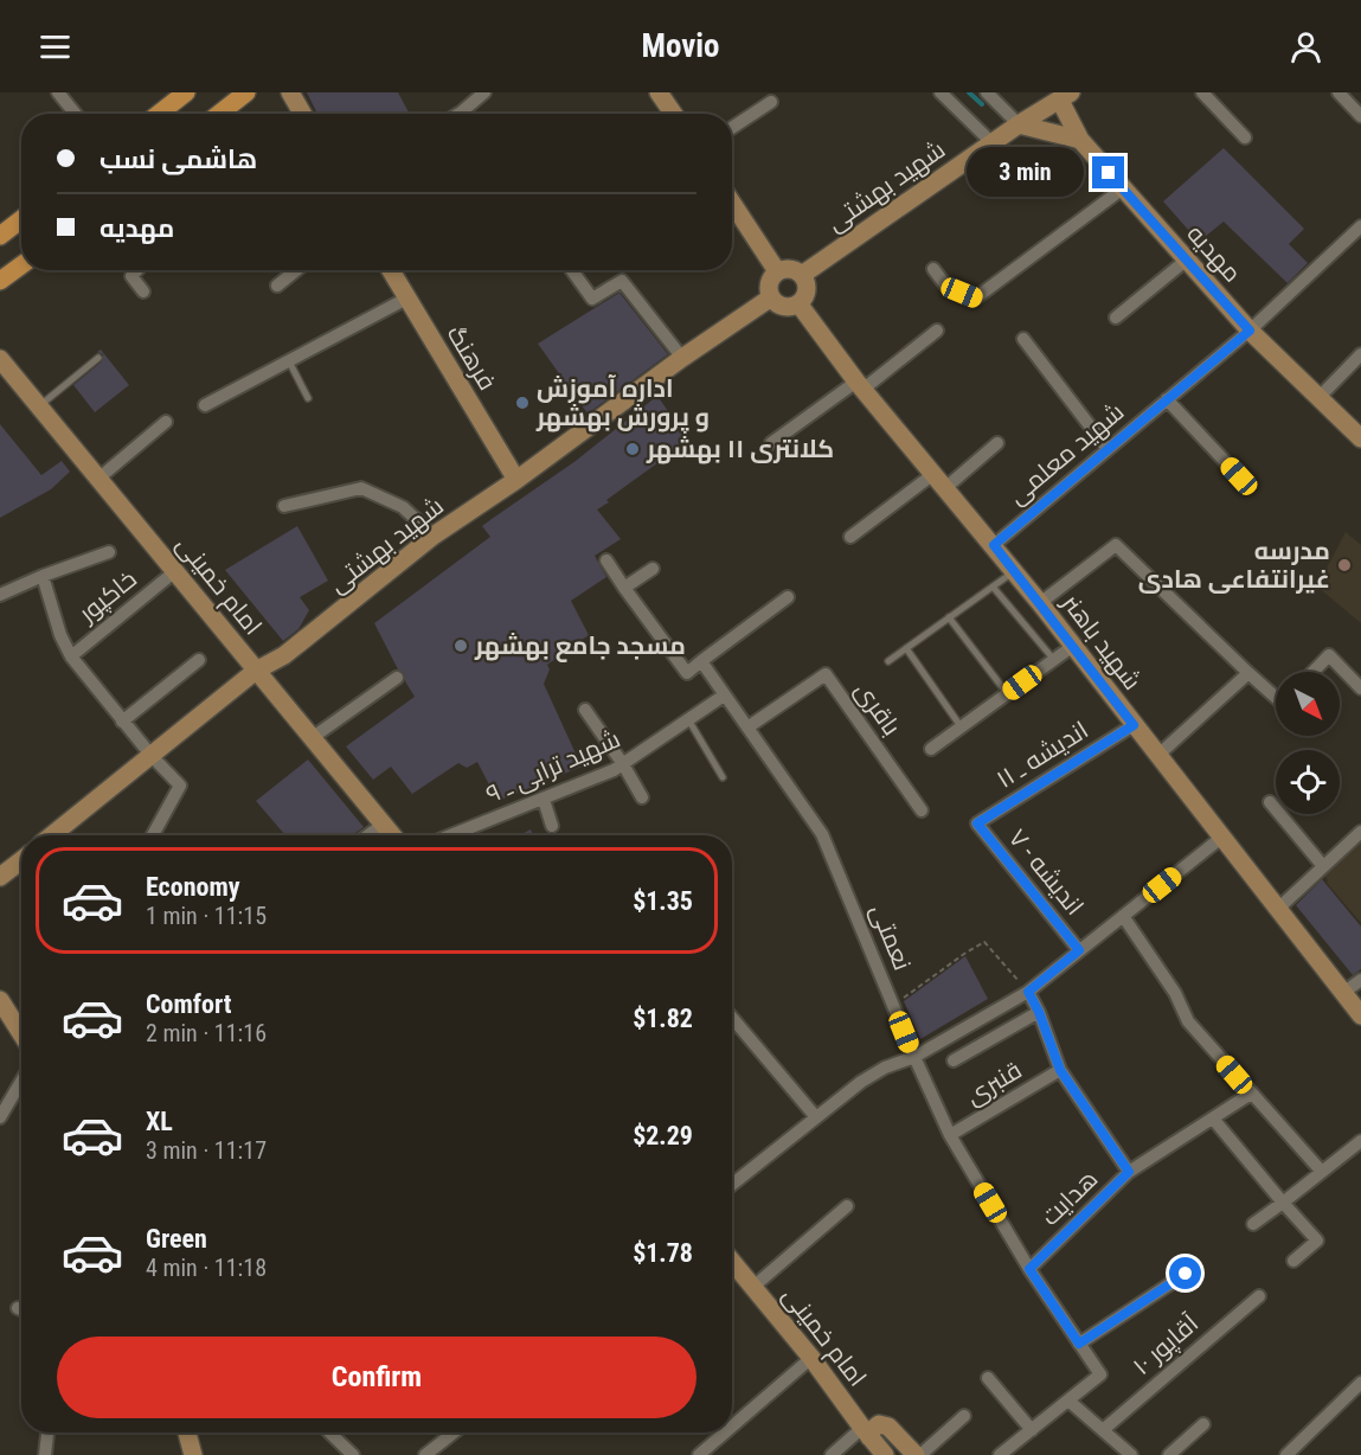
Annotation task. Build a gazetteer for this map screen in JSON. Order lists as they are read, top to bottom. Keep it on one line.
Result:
{"streets":{"street":["شهید بهشتی","مهدیه","فرهنگ","شهید معلمی","امام خمینی","خاکپور","شهید باهنر","باقری","اندیشه ـ ۱۱","شهید ترابی ـ ۹","اندیشه - ۷","نعمتی","قنبری","هدایت","آقاپور ۱۰"]},"crossings":[["شهید بهشتی","مهدیه"],["شهید بهشتی","فرهنگ"],["شهید بهشتی","امام خمینی"],["شهید بهشتی","شهید باهنر"],["مهدیه","شهید معلمی"],["شهید معلمی","شهید باهنر"],["امام خمینی","خاکپور"],["شهید باهنر","اندیشه ـ ۱۱"],["باقری","نعمتی"],["اندیشه ـ ۱۱","اندیشه - ۷"],["شهید ترابی ـ ۹","نعمتی"],["نعمتی","قنبری"],["نعمتی","هدایت"],["قنبری","هدایت"]],"places":["اداره آموزش و پرورش بهشهر","کلانتری ۱۱ بهشهر","مدرسه غیرانتفاعی هادی","مسجد جامع بهشهر"],"north":"bottom right","page":{"header":"Movio","banner":["هاشمی نسب","مهدیه"],"bubble":"3 min","list":[{"name":"Economy","note":"1 min · 11:15","value":"$1.35"},{"name":"Comfort","note":"2 min · 11:16","value":"$1.82"},{"name":"XL","note":"3 min · 11:17","value":"$2.29"},{"name":"Green","note":"4 min · 11:18","value":"$1.78"}],"buttons":"Confirm"}}
